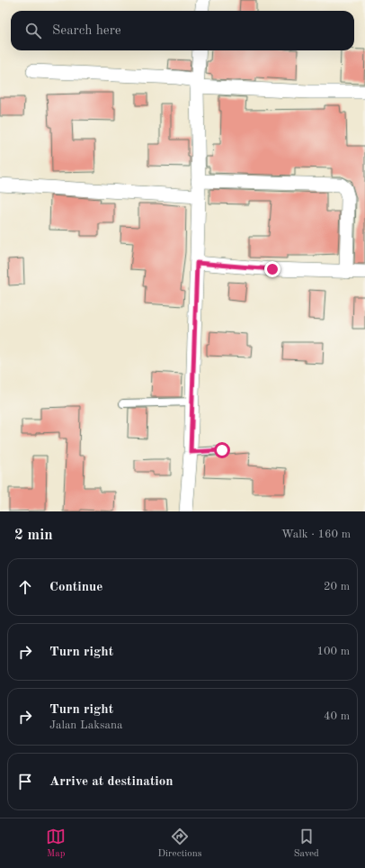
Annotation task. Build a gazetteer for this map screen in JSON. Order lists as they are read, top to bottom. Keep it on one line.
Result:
{"page":{"search":"Search here","heading":["2 min","Walk · 160 m"],"list":[["Continue","20 m"],["Turn right","100 m"],["Turn right","Jalan Laksana","40 m"],"Arrive at destination"],"nav":["Map","Directions","Saved"]}}
